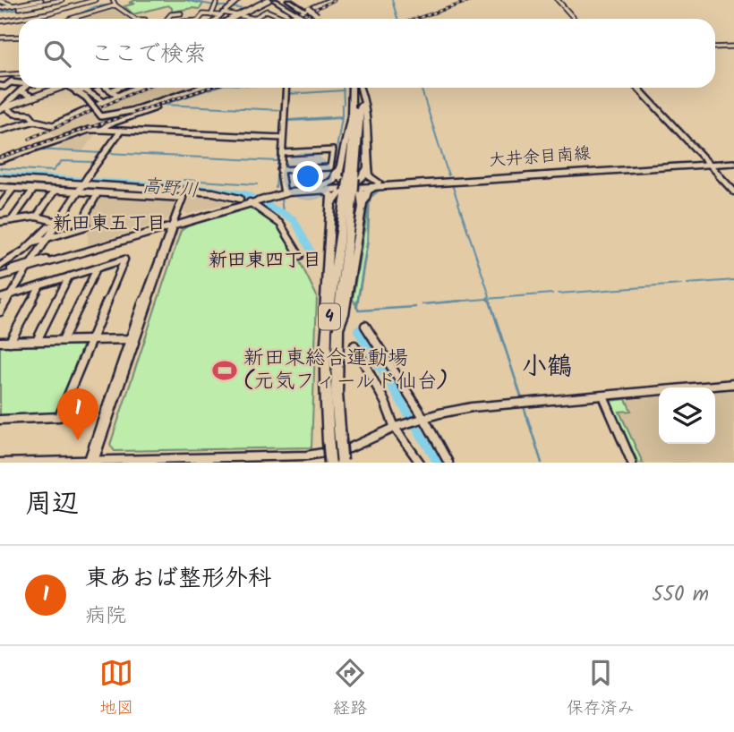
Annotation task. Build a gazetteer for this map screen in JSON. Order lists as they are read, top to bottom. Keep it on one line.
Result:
{"streets":{"highway":["4"]},"districts":["新田東五丁目","新田東四丁目","小鶴"],"water":["高野川"],"places":{"sports":["新田東総合運動場 (元気フィールド仙台)"]},"page":{"search":"ここで検索","pins":"1","heading":"周辺","list":[{"mark":"1","name":"東あおば整形外科","note":"病院","value":"550 m"}],"nav":["地図","経路","保存済み"]}}
